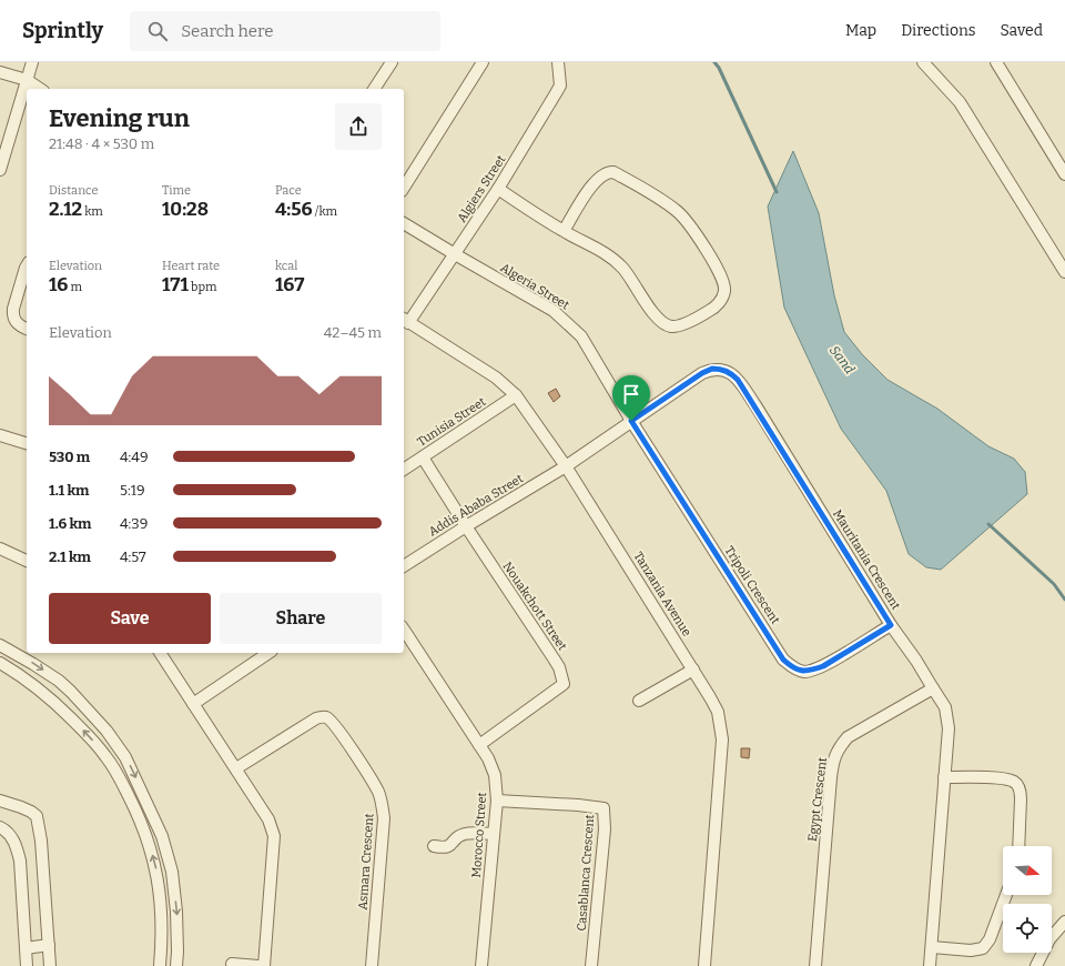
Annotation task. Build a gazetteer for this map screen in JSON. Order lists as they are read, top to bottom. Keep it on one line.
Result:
{"streets":{"street":["Algiers Street","Algeria Street","Tunisia Street","Addis Ababa Street","Mauritania Crescent","Tripoli Crescent","Tanzania Avenue","Nouakchott Street","Egypt Crescent","Morocco Street","Asmara Crescent","Casablanca Crescent"]},"crossings":[["Algiers Street","Algeria Street"],["Algiers Street","Tanzania Avenue"],["Algeria Street","Mauritania Crescent"],["Algeria Street","Tripoli Crescent"],["Tunisia Street","Tanzania Avenue"],["Tunisia Street","Nouakchott Street"],["Addis Ababa Street","Mauritania Crescent"],["Addis Ababa Street","Tanzania Avenue"],["Addis Ababa Street","Nouakchott Street"],["Mauritania Crescent","Tripoli Crescent"],["Mauritania Crescent","Tanzania Avenue"],["Mauritania Crescent","Egypt Crescent"],["Nouakchott Street","Morocco Street"],["Morocco Street","Casablanca Crescent"]],"water":["Sand"],"north":"right","page":{"header":"Sprintly","search":"Search here","nav":["Map","Directions","Saved"],"heading":["Evening run","21:48 · 4 × 530 m"],"stats":[["Distance","2.12 km"],["Time","10:28"],["Pace","4:56 /km"],["Elevation","16 m"],["Heart rate","171 bpm"],["kcal","167"]],"chart":["Elevation","42–45 m"],"list":[{"name":"530 m","note":"4:49"},{"name":"1.1 km","note":"5:19"},{"name":"1.6 km","note":"4:39"},{"name":"2.1 km","note":"4:57"}],"buttons":["Save","Share"]}}
